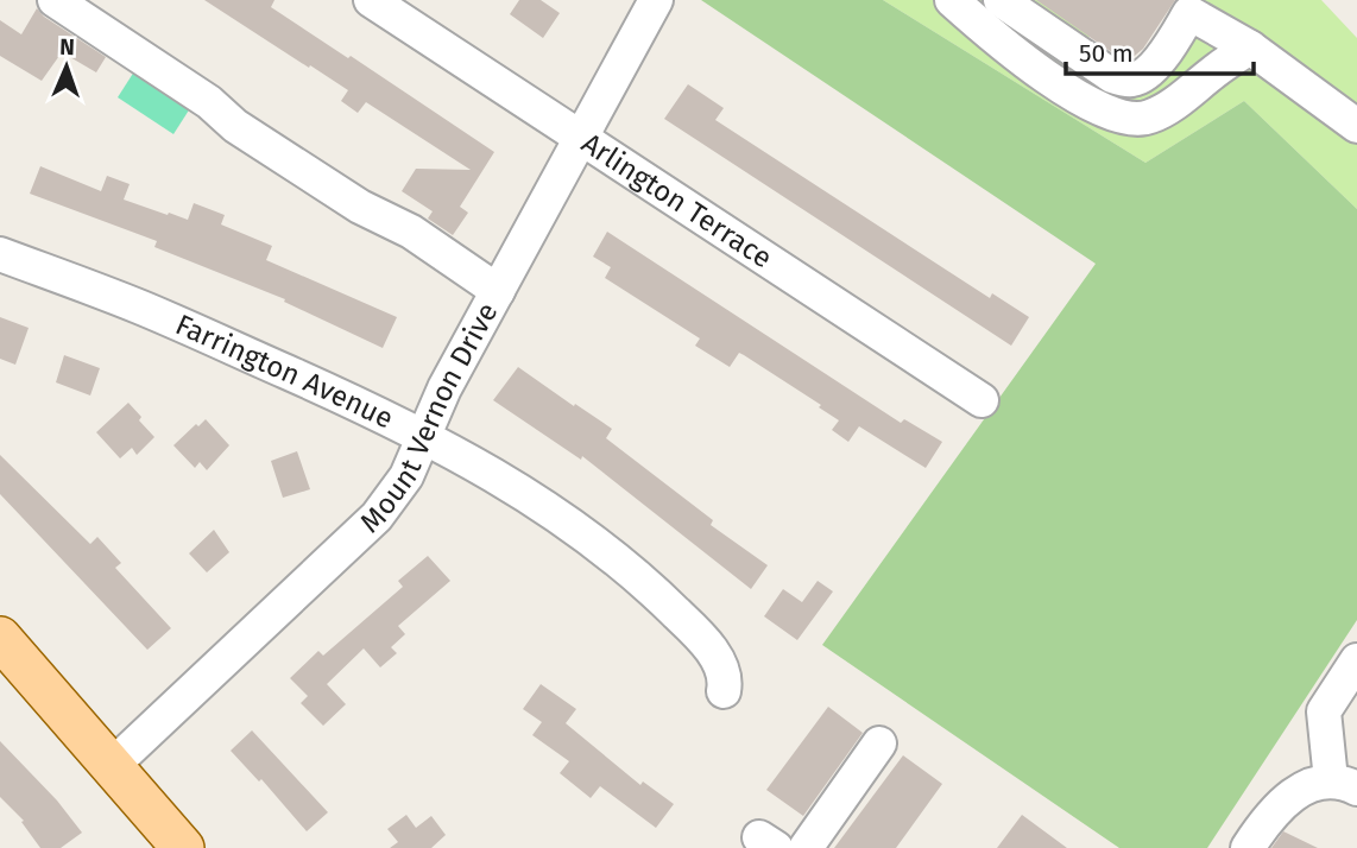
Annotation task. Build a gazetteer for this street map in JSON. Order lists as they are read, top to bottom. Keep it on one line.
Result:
{"streets":{"street":["Arlington Terrace","Farrington Avenue","Mount Vernon Drive"]},"crossings":[["Arlington Terrace","Mount Vernon Drive"],["Farrington Avenue","Mount Vernon Drive"]],"scale_bar":"50 m","north":"top"}
